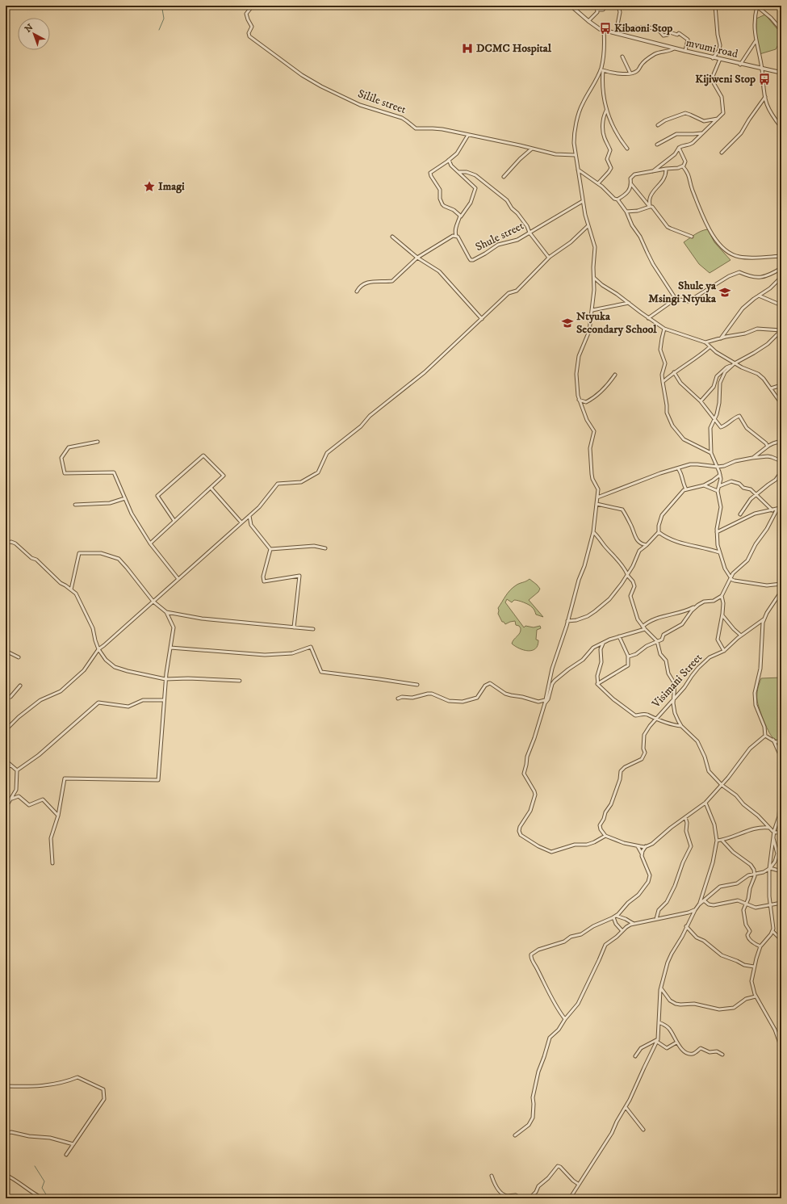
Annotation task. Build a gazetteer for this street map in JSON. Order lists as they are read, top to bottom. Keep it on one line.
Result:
{"streets":{"street":["mvumi road","Silile street","Shule street","Visimani Street"]},"places":{"bus stop":["Kibaoni Stop","Kijiweni Stop"],"hospital":["DCMC Hospital"],"place":["Imagi"],"school or university":["Shule ya Msingi Ntyuka","Ntyuka Secondary School"]},"north":"top left"}
